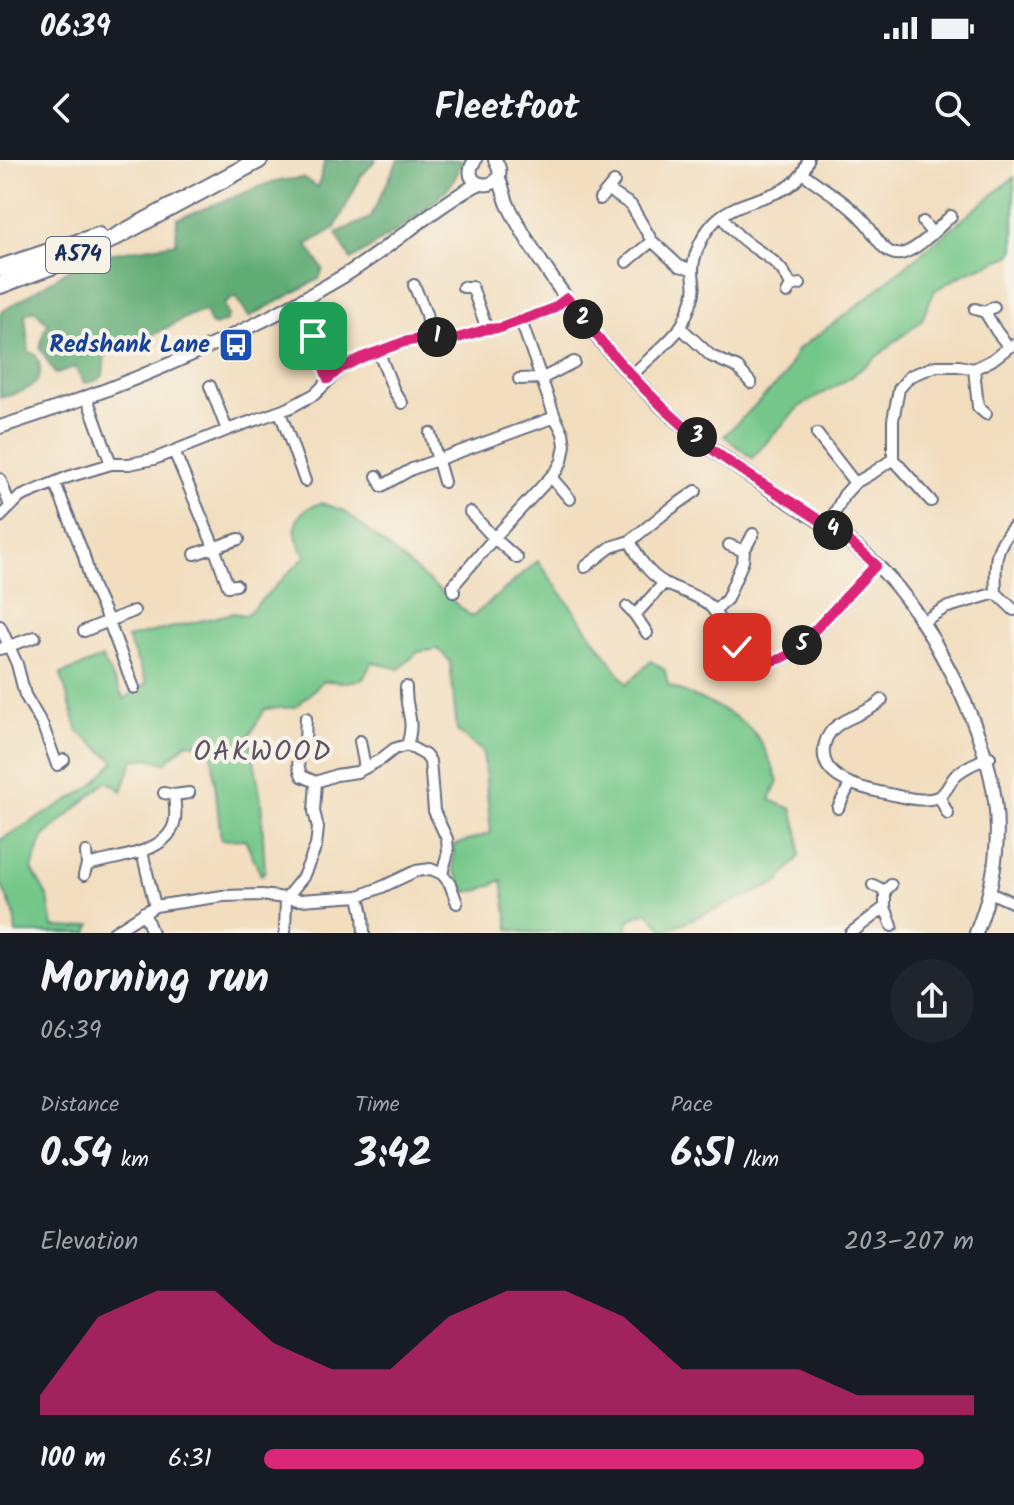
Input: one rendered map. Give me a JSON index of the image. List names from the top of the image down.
{
  "streets": {
    "main road": ["A574"]
  },
  "districts": ["OAKWOOD"],
  "places": {
    "bus stop": ["Redshank Lane"]
  },
  "page": {
    "status": "06:39",
    "header": "Fleetfoot",
    "pins": [
      "2",
      "1",
      "3",
      "4",
      "5"
    ],
    "heading": ["Morning run", "06:39"],
    "stats": [
      ["Distance", "0.54 km"],
      ["Time", "3:42"],
      ["Pace", "6:51 /km"]
    ],
    "chart": ["Elevation", "203–207 m"],
    "list": [
      {
        "name": "100 m",
        "note": "6:31"
      }
    ]
  }
}
